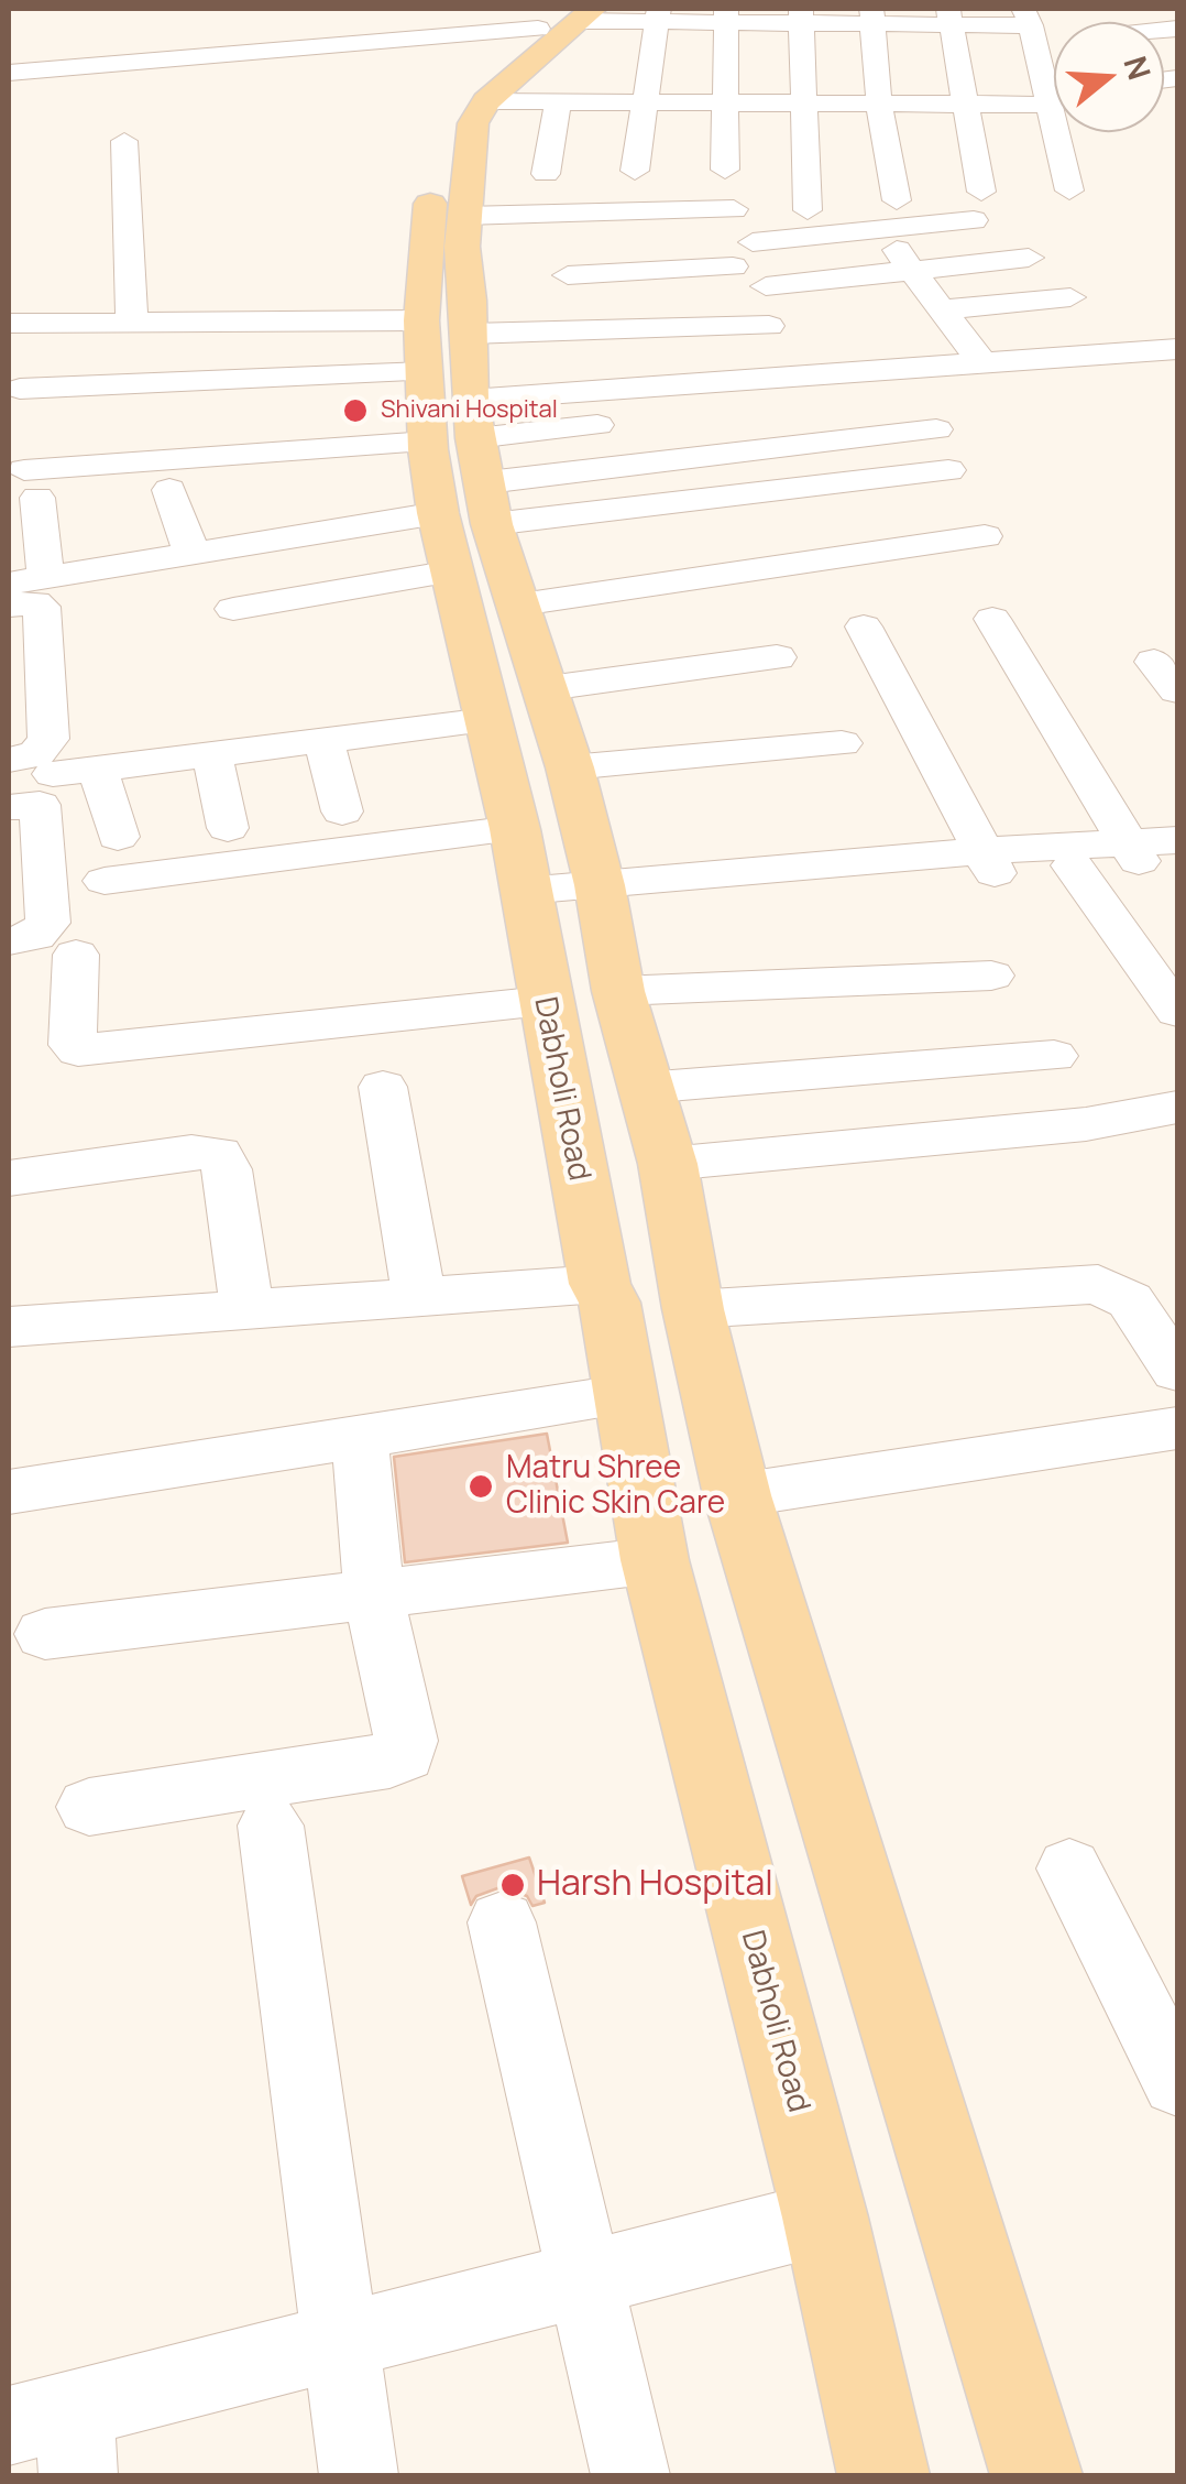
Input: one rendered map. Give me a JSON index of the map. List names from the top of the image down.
{
  "streets": {
    "main road": ["Dabholi Road"]
  },
  "places": ["Shivani Hospital", "Matru Shree Clinic Skin Care", "Harsh Hospital"],
  "north": "right"
}
